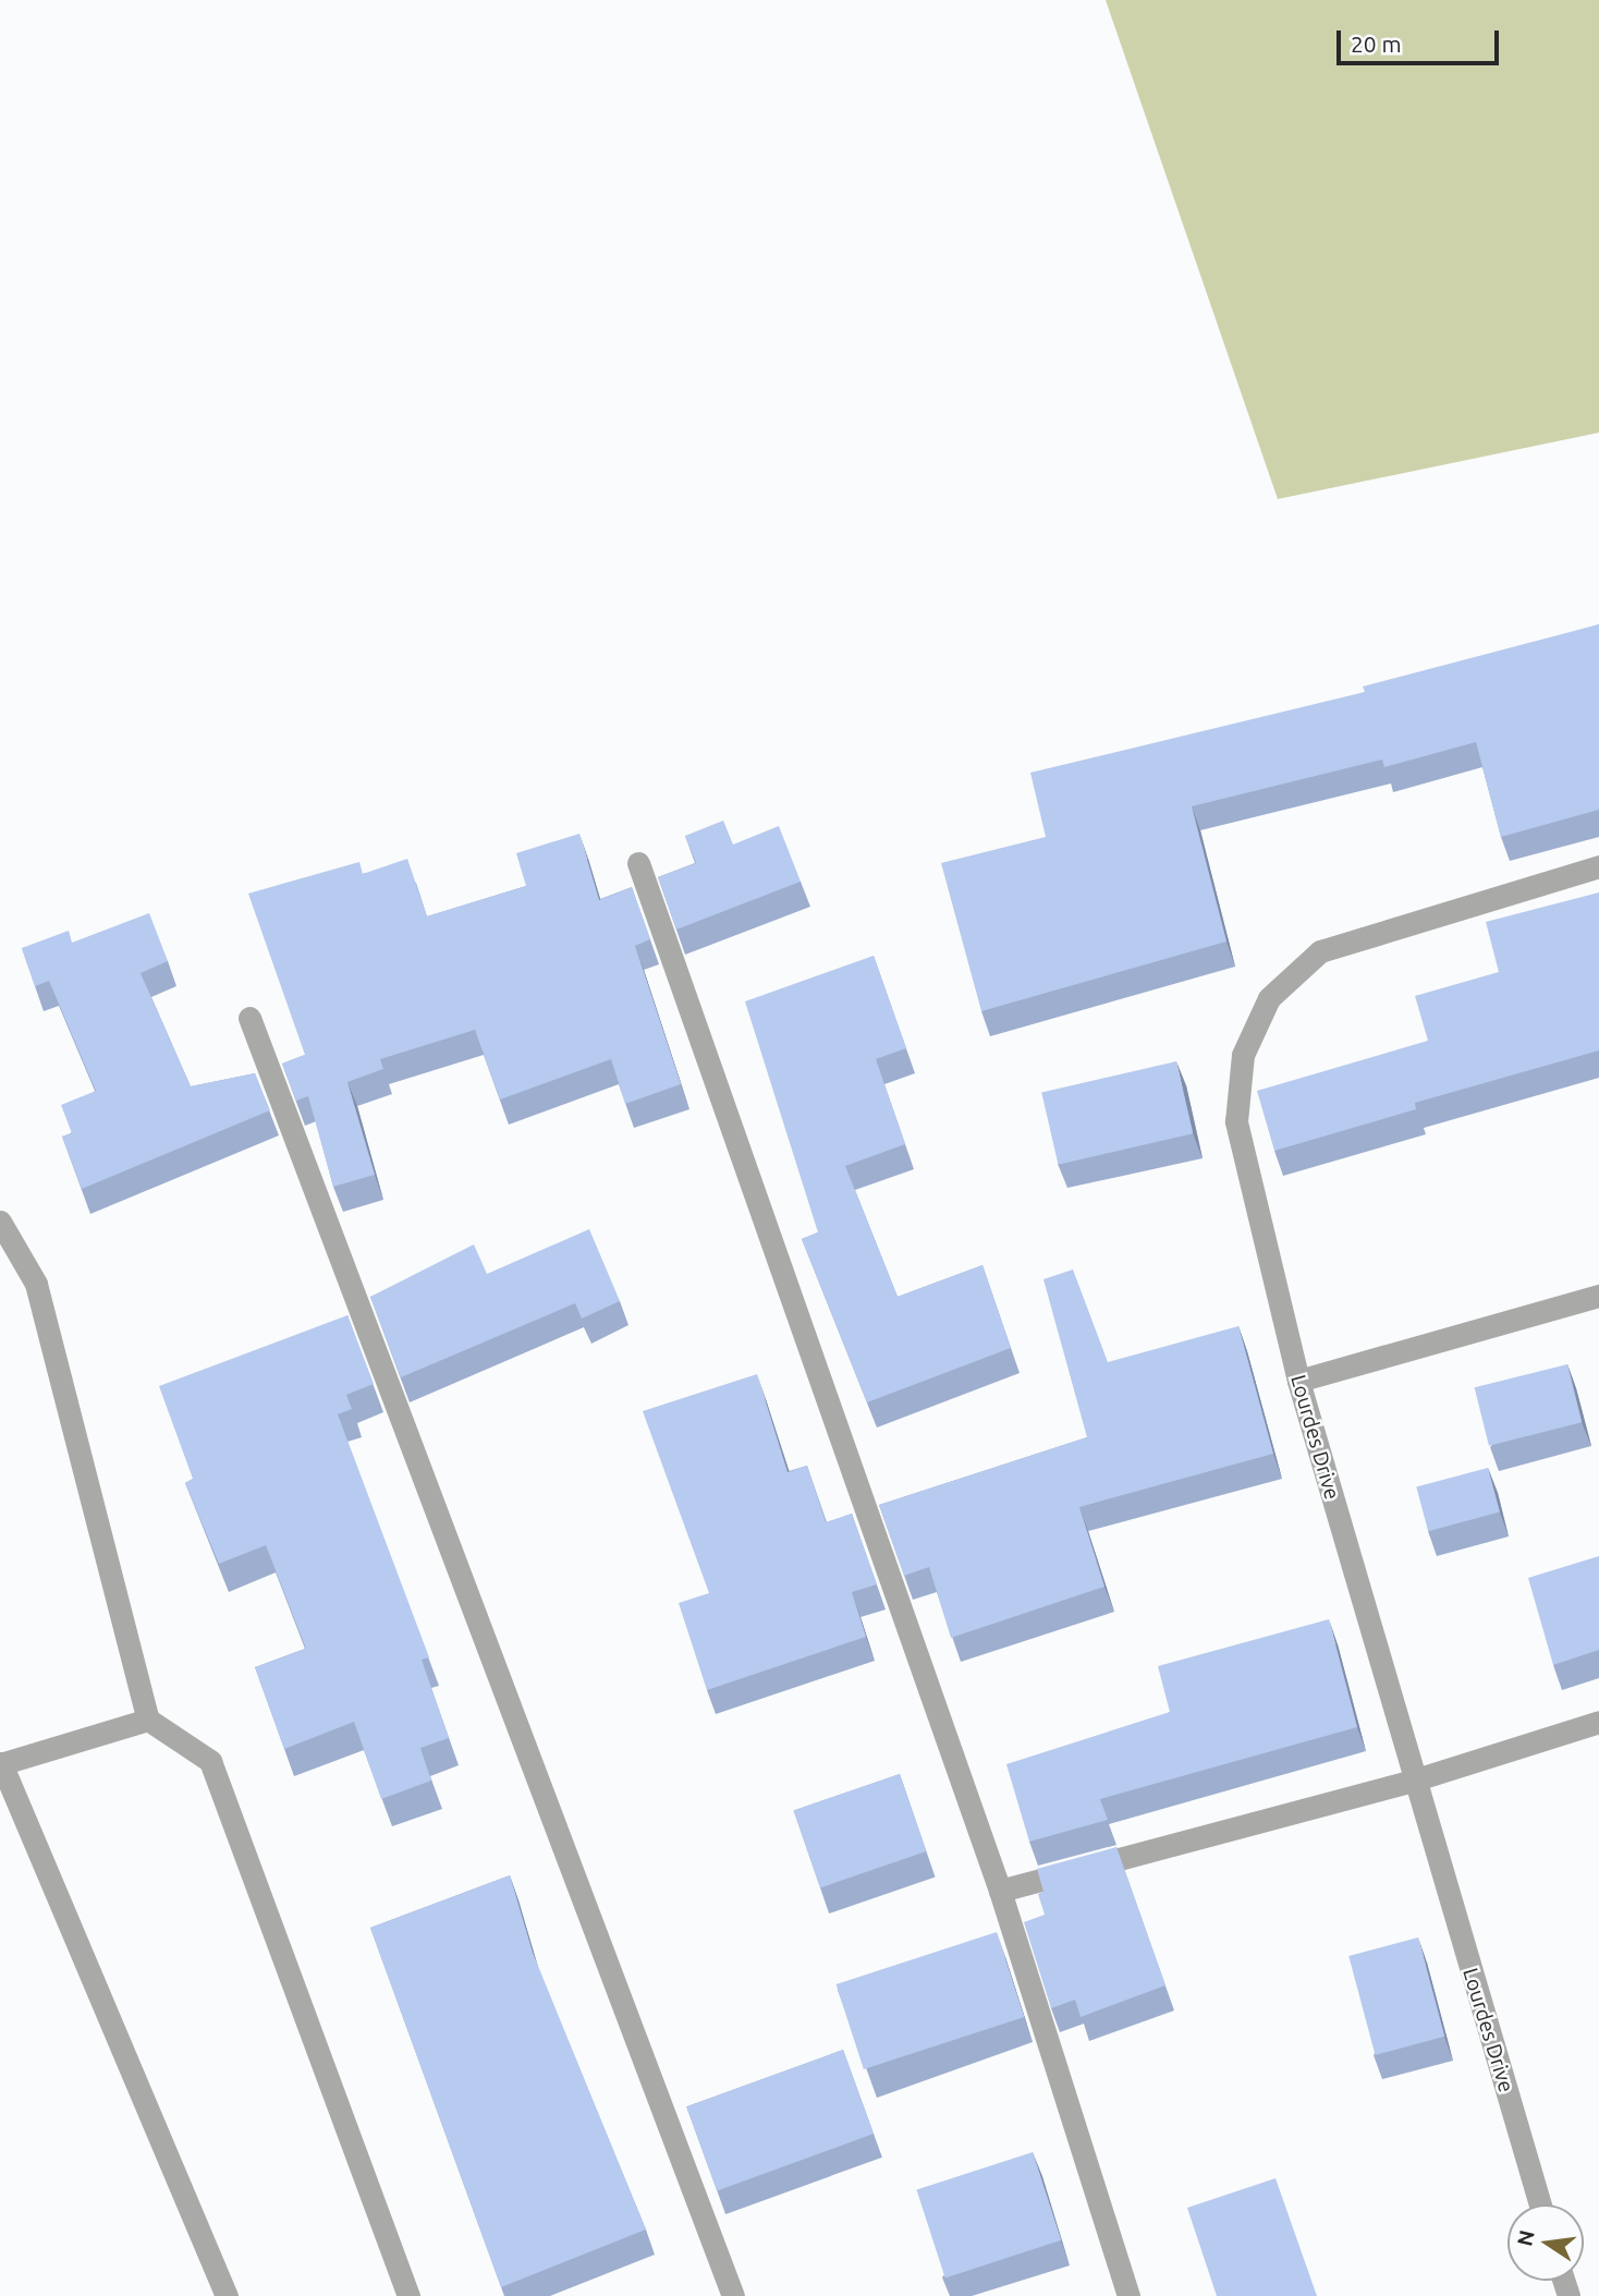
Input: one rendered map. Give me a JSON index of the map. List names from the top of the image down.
{
  "streets": {
    "street": ["Lourdes Drive"]
  },
  "scale_bar": "20 m",
  "north": "left"
}
